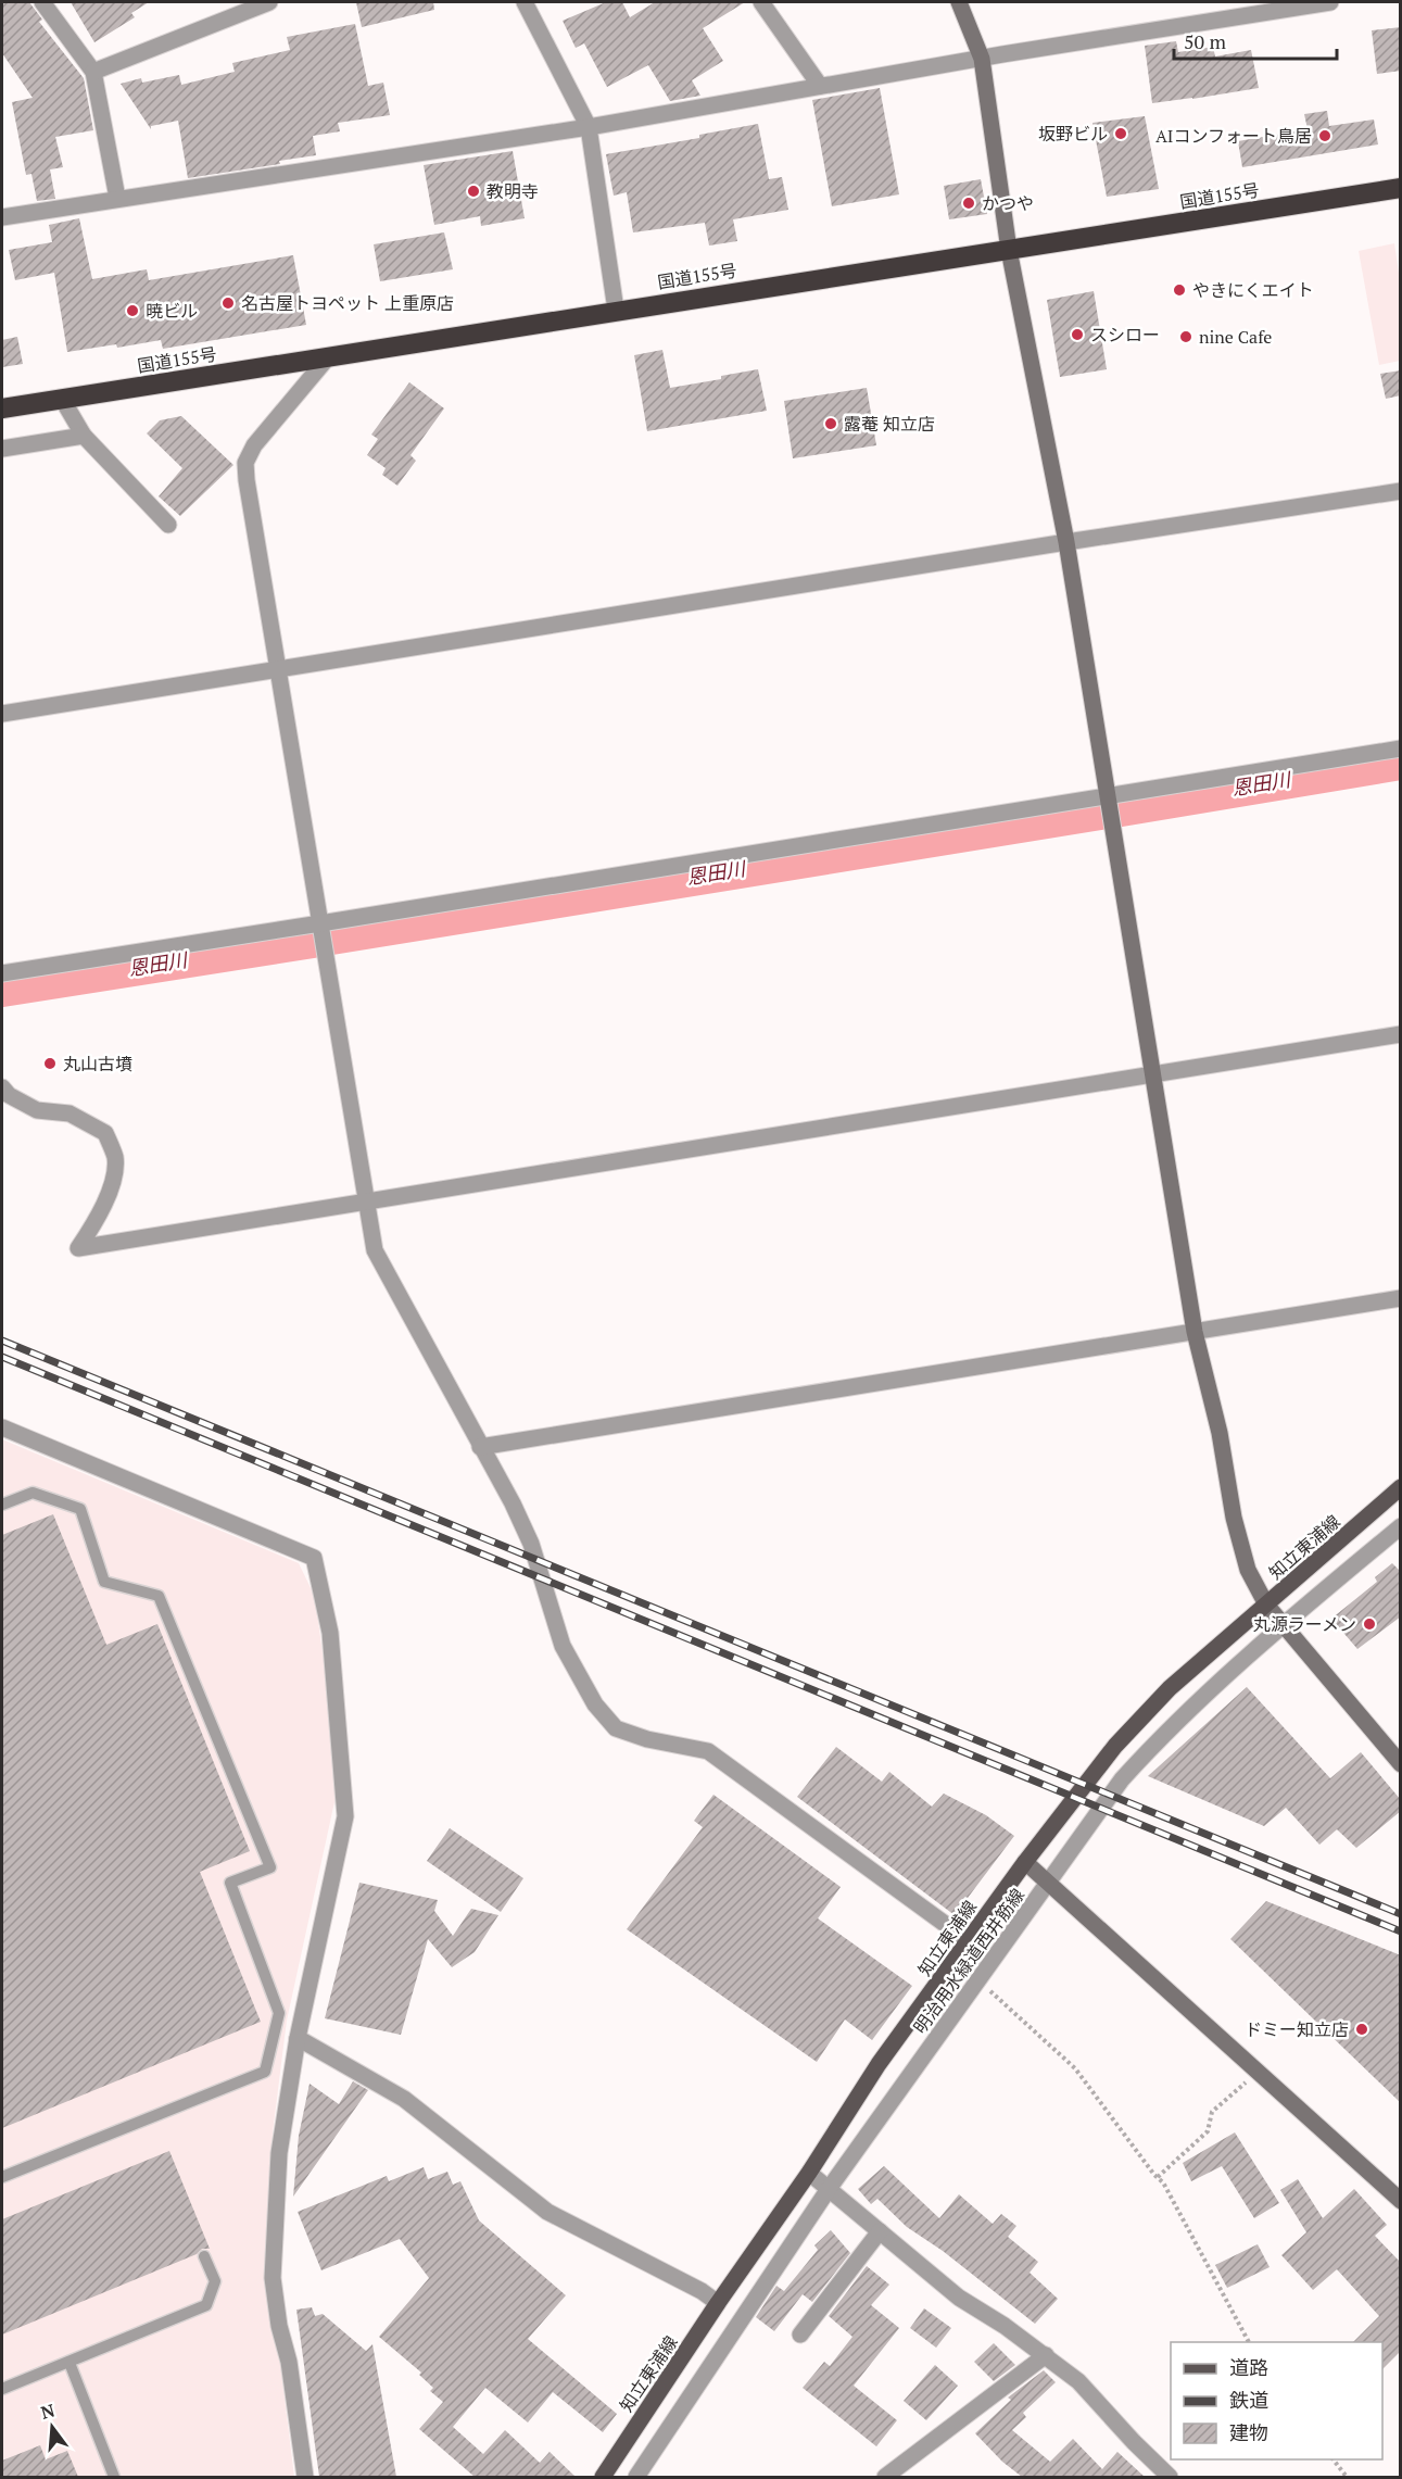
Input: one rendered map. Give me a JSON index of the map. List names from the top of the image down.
{
  "streets": {
    "highway": ["国道155号"],
    "main road": ["知立東浦線"],
    "street": ["明治用水緑道西井筋線"]
  },
  "water": ["恩田川"],
  "places": [
    "坂野ビル",
    "AIコンフォート鳥居",
    "教明寺",
    "かつや",
    "やきにくエイト",
    "名古屋トヨペット 上重原店",
    "暁ビル",
    "スシロー",
    "nine Cafe",
    "露菴 知立店",
    "丸山古墳",
    "丸源ラーメン",
    "ドミー知立店"
  ],
  "legend": ["道路", "鉄道", "建物"],
  "scale_bar": "50 m",
  "north": "top"
}
